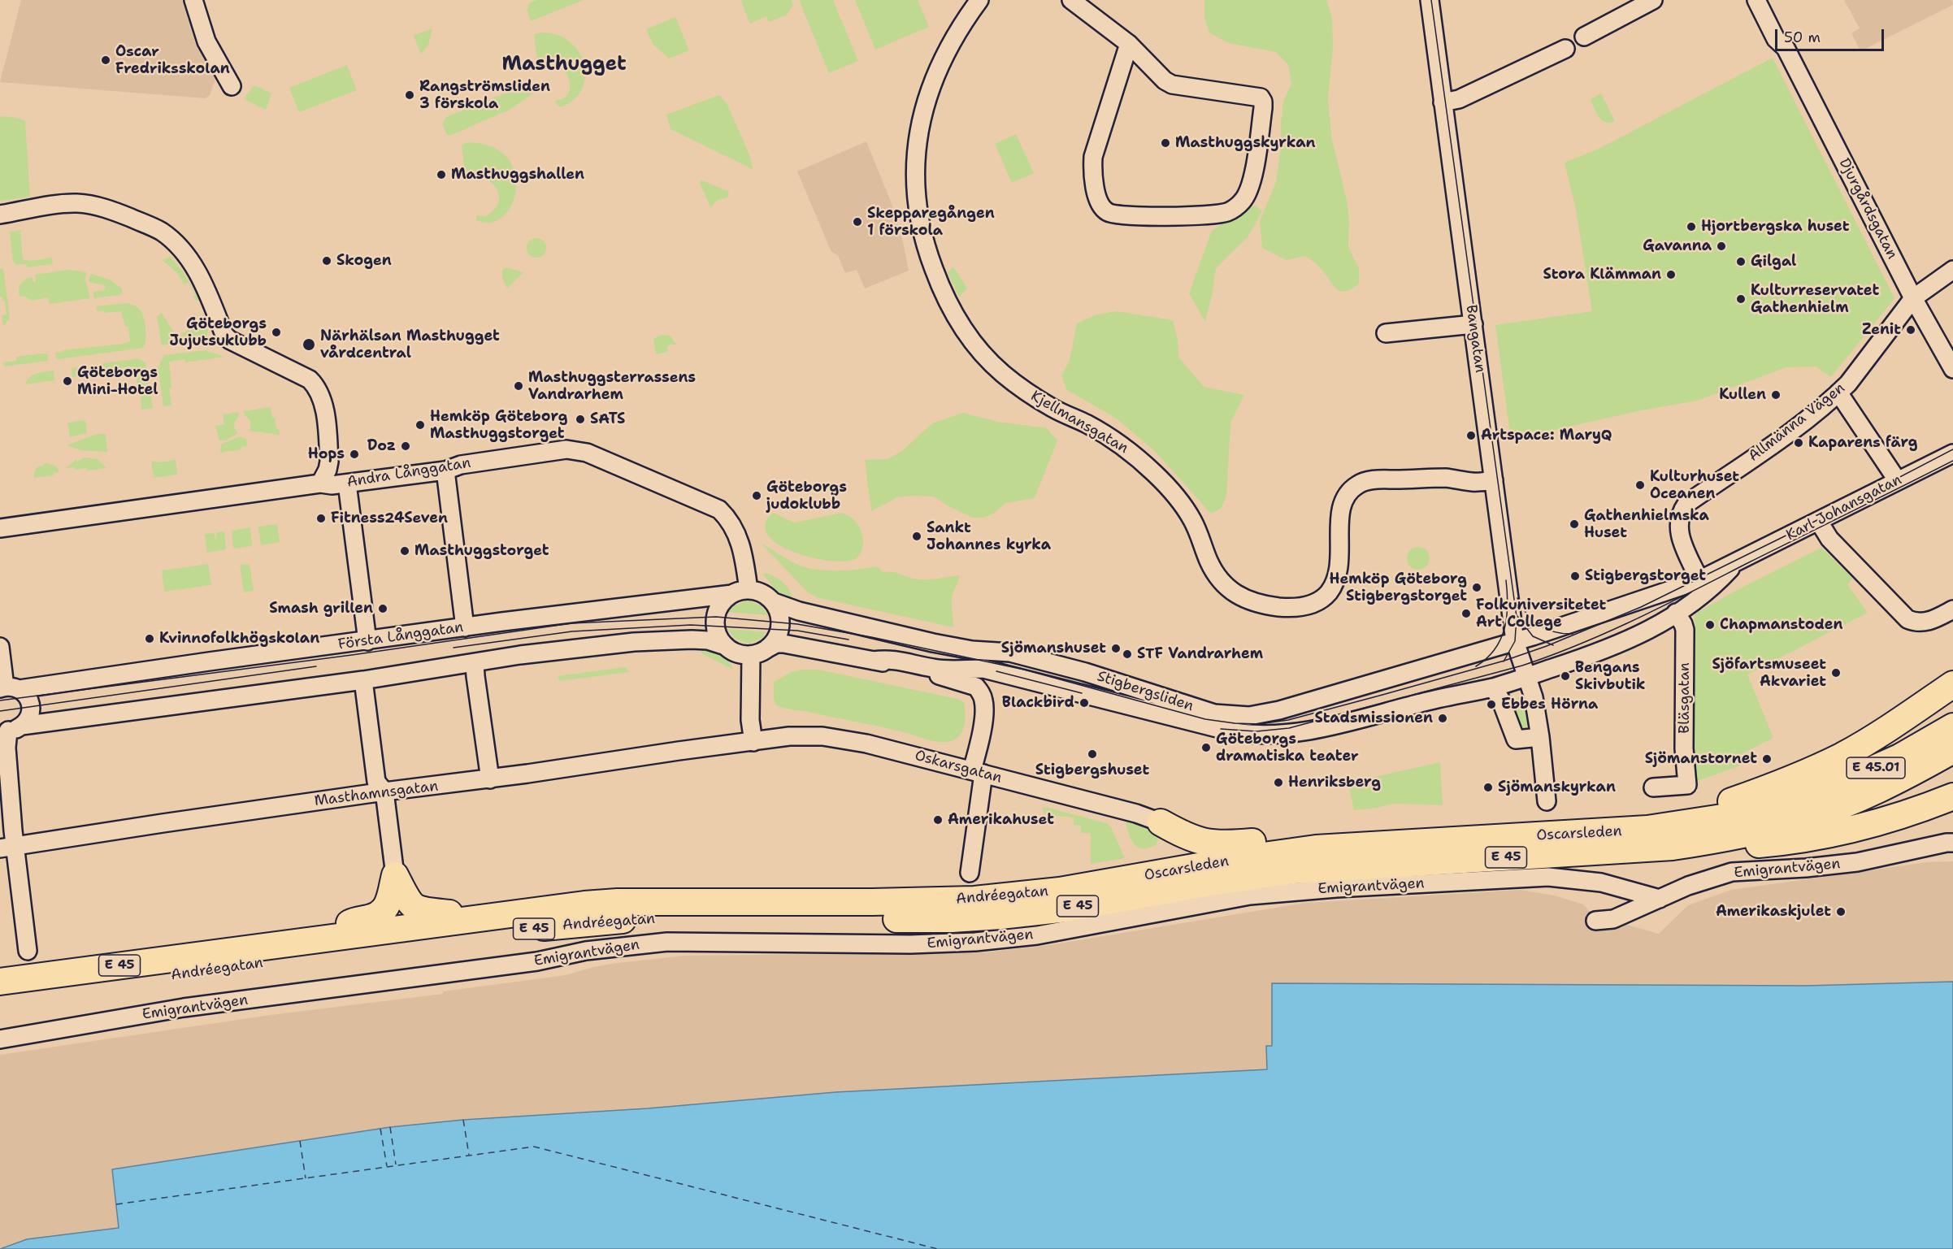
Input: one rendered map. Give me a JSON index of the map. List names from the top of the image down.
{
  "streets": {
    "highway": [
      "E 45.01",
      "Oscarsleden",
      "E 45",
      "Andréegatan"
    ],
    "street": [
      "Djurgårdsgatan",
      "Bangatan",
      "Kjellmansgatan",
      "Allmänna Vägen",
      "Andra Långgatan",
      "Karl Johansgatan",
      "Första Långgatan",
      "Stigbergsliden",
      "Bläsgatan",
      "Oskarsgatan",
      "Masthamnsgatan",
      "Emigrantvägen"
    ]
  },
  "crossings": [
    ["Djurgårdsgatan", "Allmänna Vägen"],
    ["Bangatan", "Kjellmansgatan"],
    ["Bangatan", "Stigbergsliden"],
    ["Andra Långgatan", "Första Långgatan"],
    ["Andra Långgatan", "Stigbergsliden"],
    ["Första Långgatan", "Stigbergsliden"],
    ["Stigbergsliden", "Oskarsgatan"],
    ["Oskarsgatan", "Masthamnsgatan"],
    ["Oscarsleden", "Andréegatan"]
  ],
  "districts": ["Masthugget"],
  "places": [
    "Oscar Fredriksskolan",
    "Rangströmsliden 3 förskola",
    "Masthuggskyrkan",
    "Masthuggshallen",
    "Skepparegången 1 förskola",
    "Hjortbergska huset",
    "Gavanna",
    "Skogen",
    "Gilgal",
    "Stora Klämman",
    "Kulturreservatet Gathenhielm",
    "Zenit",
    "Göteborgs Jujutsuklubb",
    "Närhälsan Masthugget vårdcentral",
    "Göteborgs Mini-Hotel",
    "Masthuggsterrassens Vandrarhem",
    "Kullen",
    "SATS",
    "Hemköp Göteborg Masthuggstorget",
    "Artspace: MaryQ",
    "Kaparens färg",
    "Doz",
    "Hops",
    "Kulturhuset Oceanen",
    "Göteborgs judoklubb",
    "Fitness24Seven",
    "Gathenhielmska Huset",
    "Sankt Johannes kyrka",
    "Masthuggstorget",
    "Stigbergstorget",
    "Hemköp Göteborg Stigbergstorget",
    "Smash grillen",
    "Folkuniversitetet Art College",
    "Chapmanstoden",
    "Kvinnofolkhögskolan",
    "Sjömanshuset",
    "STF Vandrarhem",
    "Sjöfartsmuseet Akvariet",
    "Bengans Skivbutik",
    "Blackbird",
    "Ebbes Hörna",
    "Stadsmissionen",
    "Göteborgs dramatiska teater",
    "Stigbergshuset",
    "Sjömanstornet",
    "Henriksberg",
    "Sjömanskyrkan",
    "Amerikahuset",
    "Amerikaskjulet"
  ],
  "scale_bar": "50 m"
}
